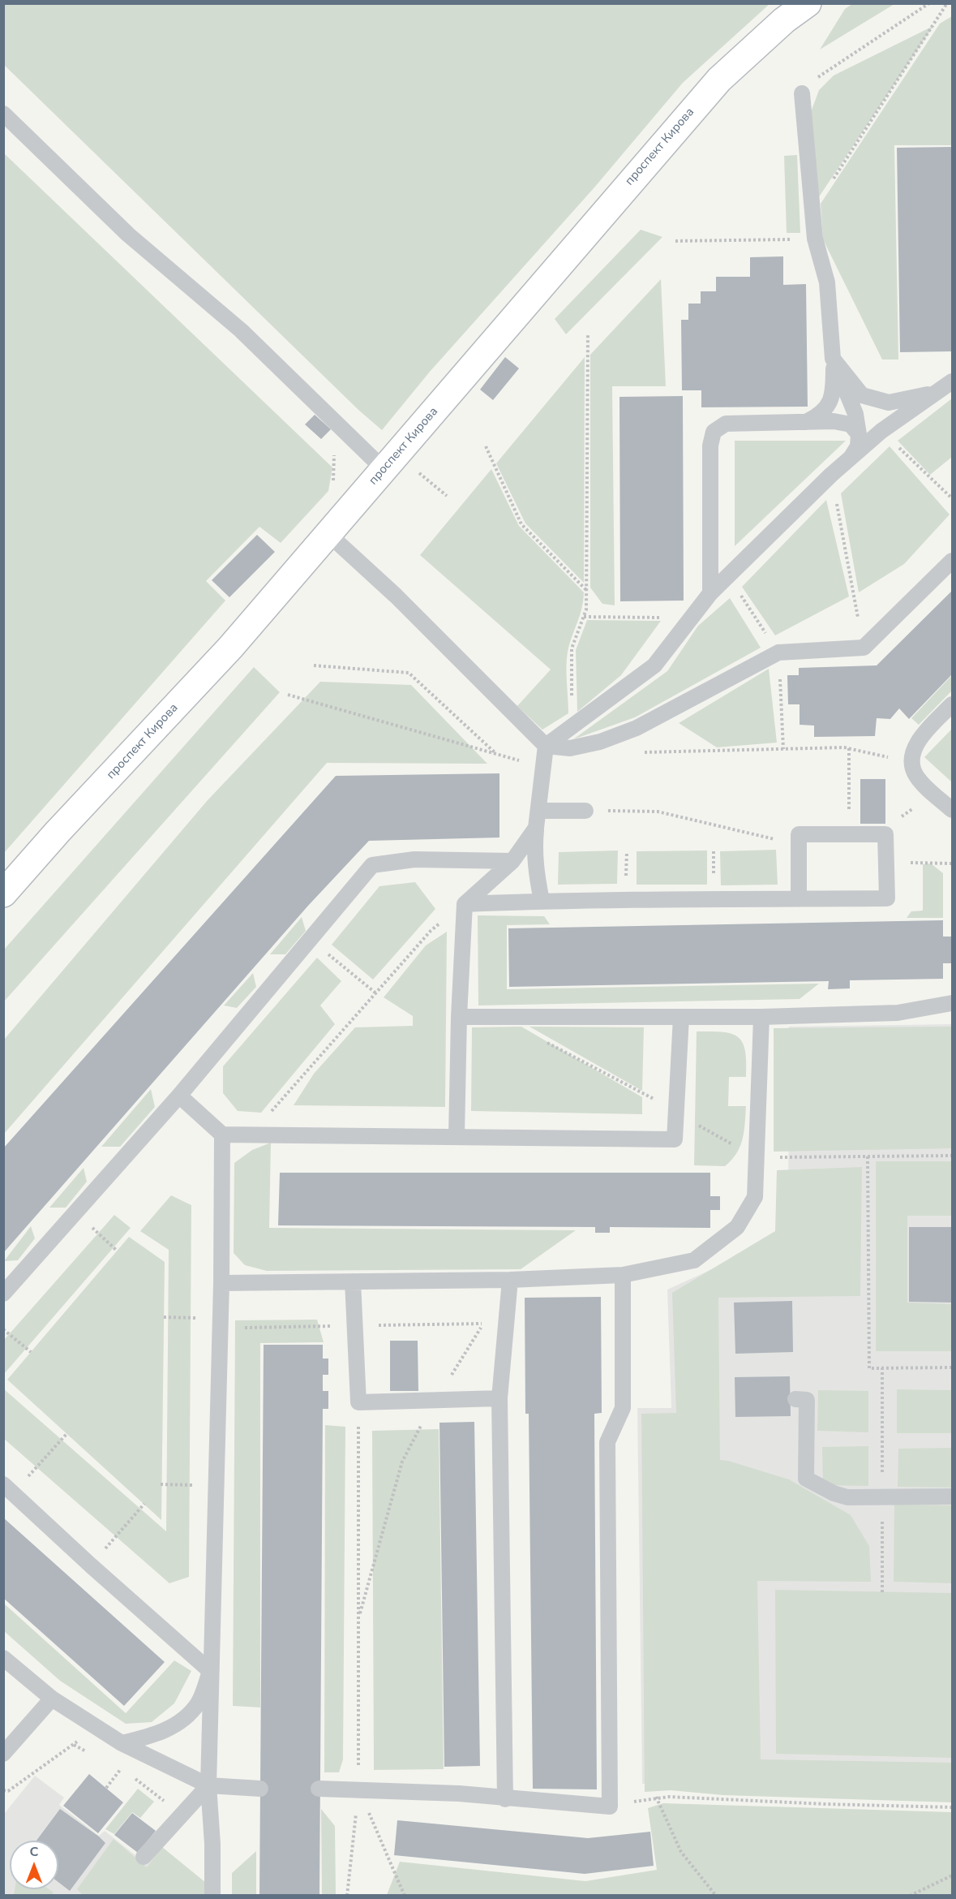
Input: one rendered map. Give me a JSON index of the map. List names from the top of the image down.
{
  "streets": {
    "main road": ["проспект Кирова"]
  },
  "north": "top"
}
